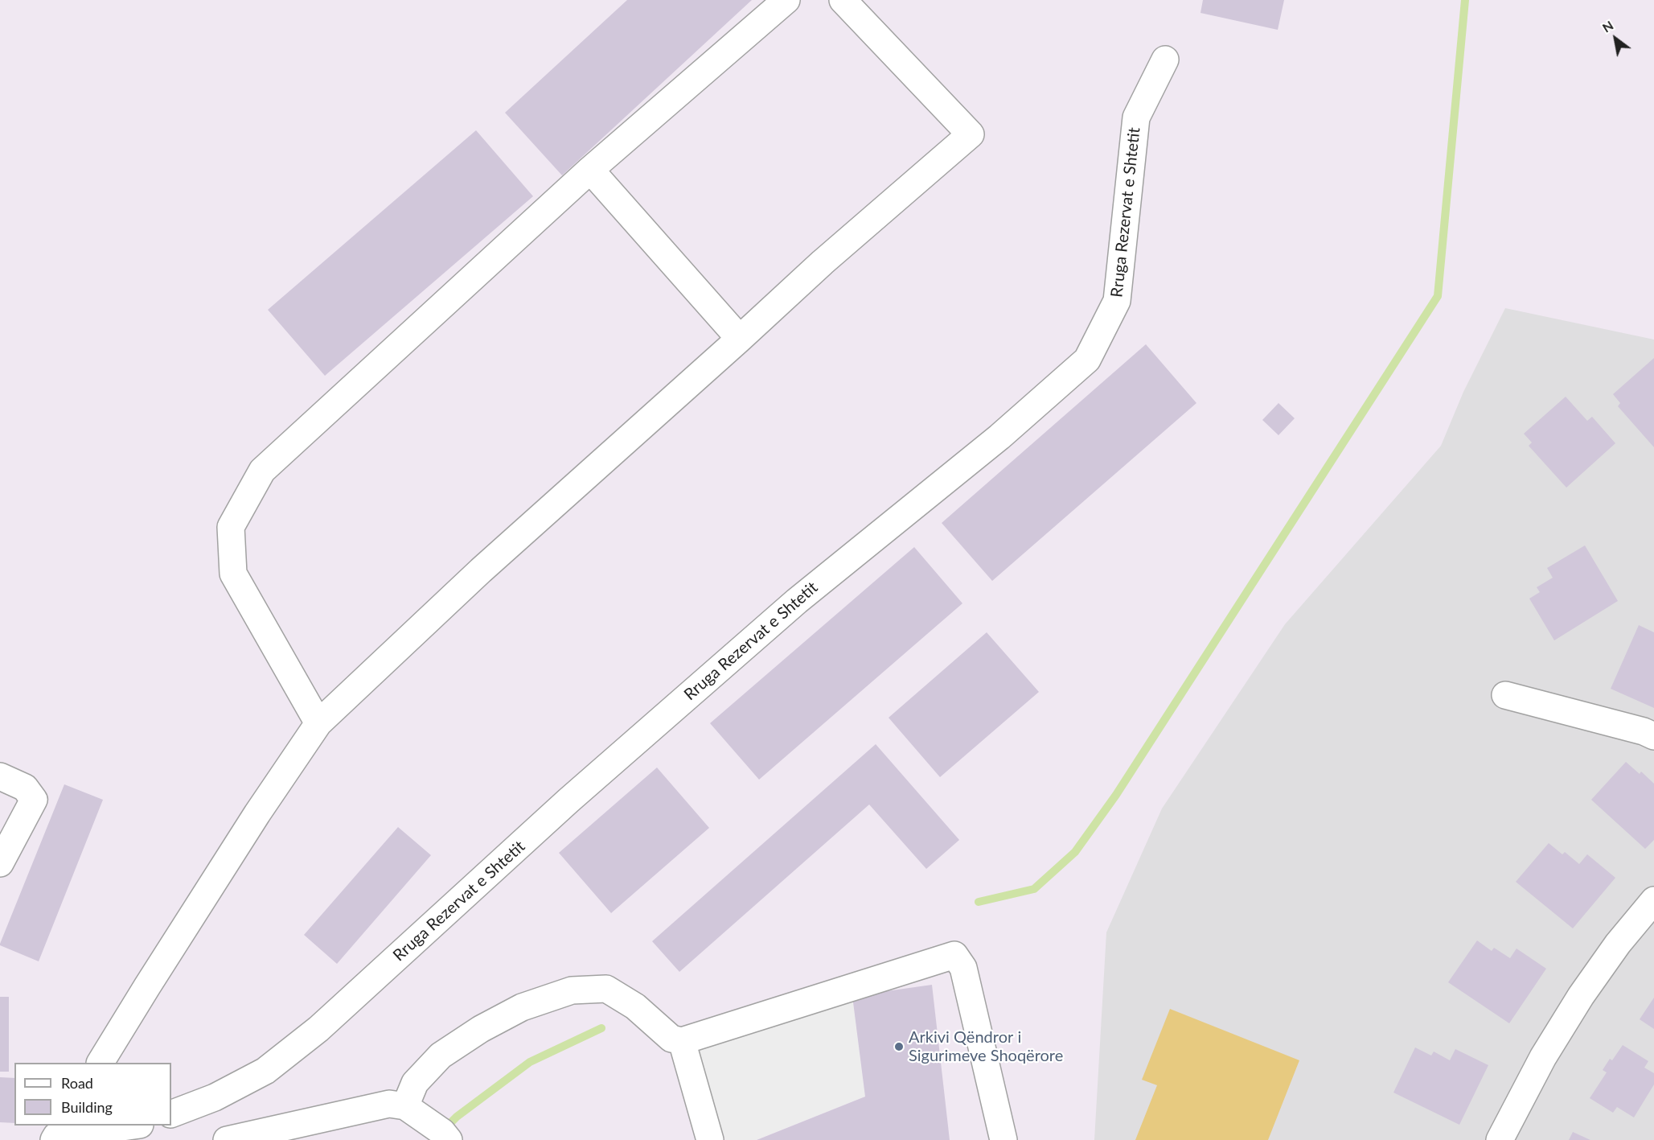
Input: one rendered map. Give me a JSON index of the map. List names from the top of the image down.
{
  "streets": {
    "street": ["Rruga Rezervat e Shtetit"]
  },
  "places": ["Arkivi Qëndror i Sigurimeve Shoqërore"],
  "legend": ["Road", "Building"],
  "north": "top left"
}
